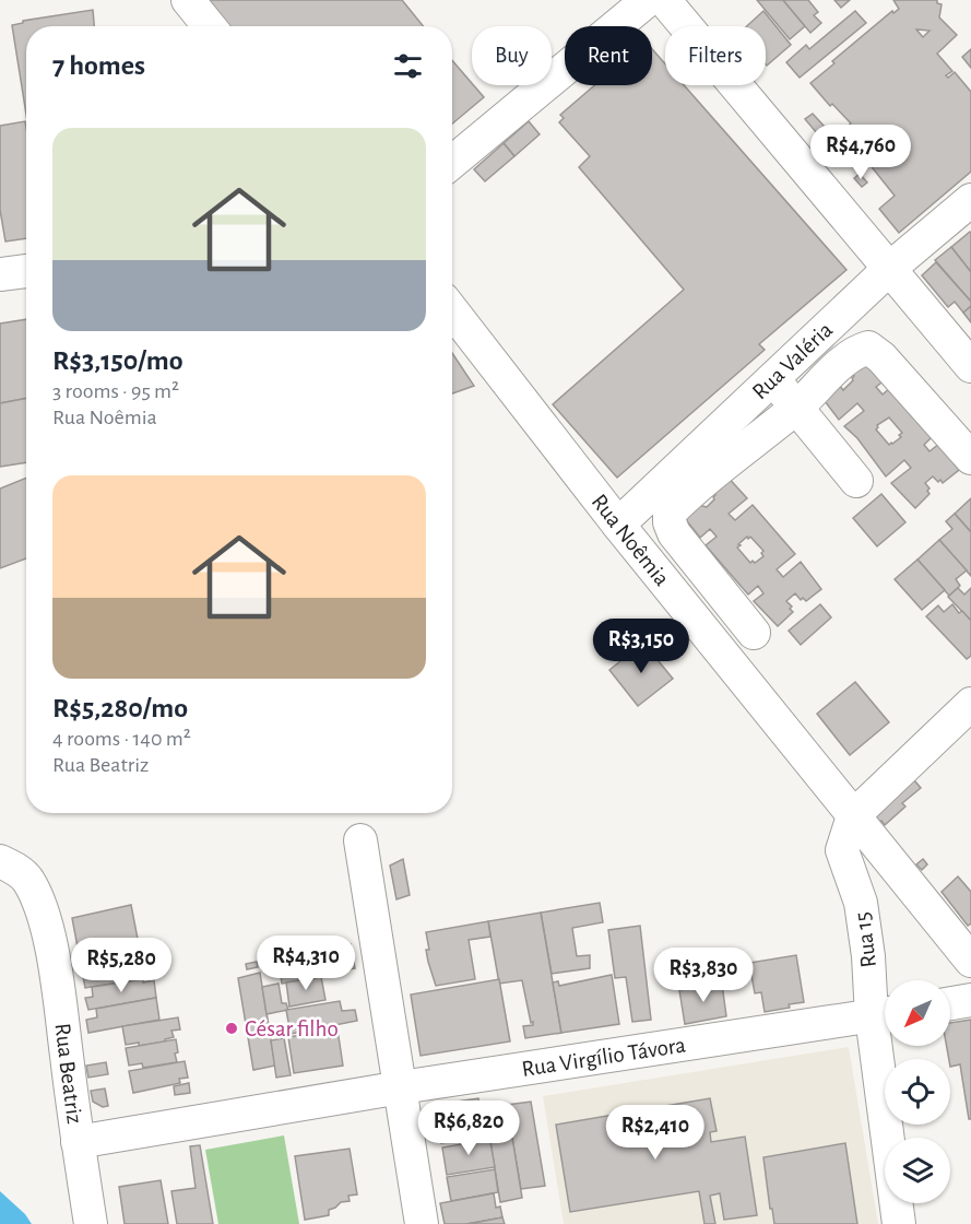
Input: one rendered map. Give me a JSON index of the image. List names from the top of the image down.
{
  "streets": {
    "street": [
      "Rua Valéria",
      "Rua Noêmia",
      "Rua 15",
      "Rua Virgílio Távora",
      "Rua Beatriz"
    ]
  },
  "crossings": [
    ["Rua Valéria", "Rua Noêmia"],
    ["Rua Noêmia", "Rua 15"],
    ["Rua 15", "Rua Virgílio Távora"],
    ["Rua Virgílio Távora", "Rua Beatriz"]
  ],
  "places": ["César filho"],
  "north": "bottom left",
  "page": {
    "chip": ["Buy", "Rent", "Filters"],
    "heading": "7 homes",
    "list": [
      {
        "name": "R$3,150/mo",
        "note": "3 rooms · 95 m² · Rua Noêmia"
      },
      {
        "name": "R$5,280/mo",
        "note": "4 rooms · 140 m² · Rua Beatriz"
      }
    ],
    "price": [
      "R$4,760",
      "R$3,150",
      "R$4,310",
      "R$5,280",
      "R$3,830",
      "R$6,820",
      "R$2,410"
    ]
  }
}
